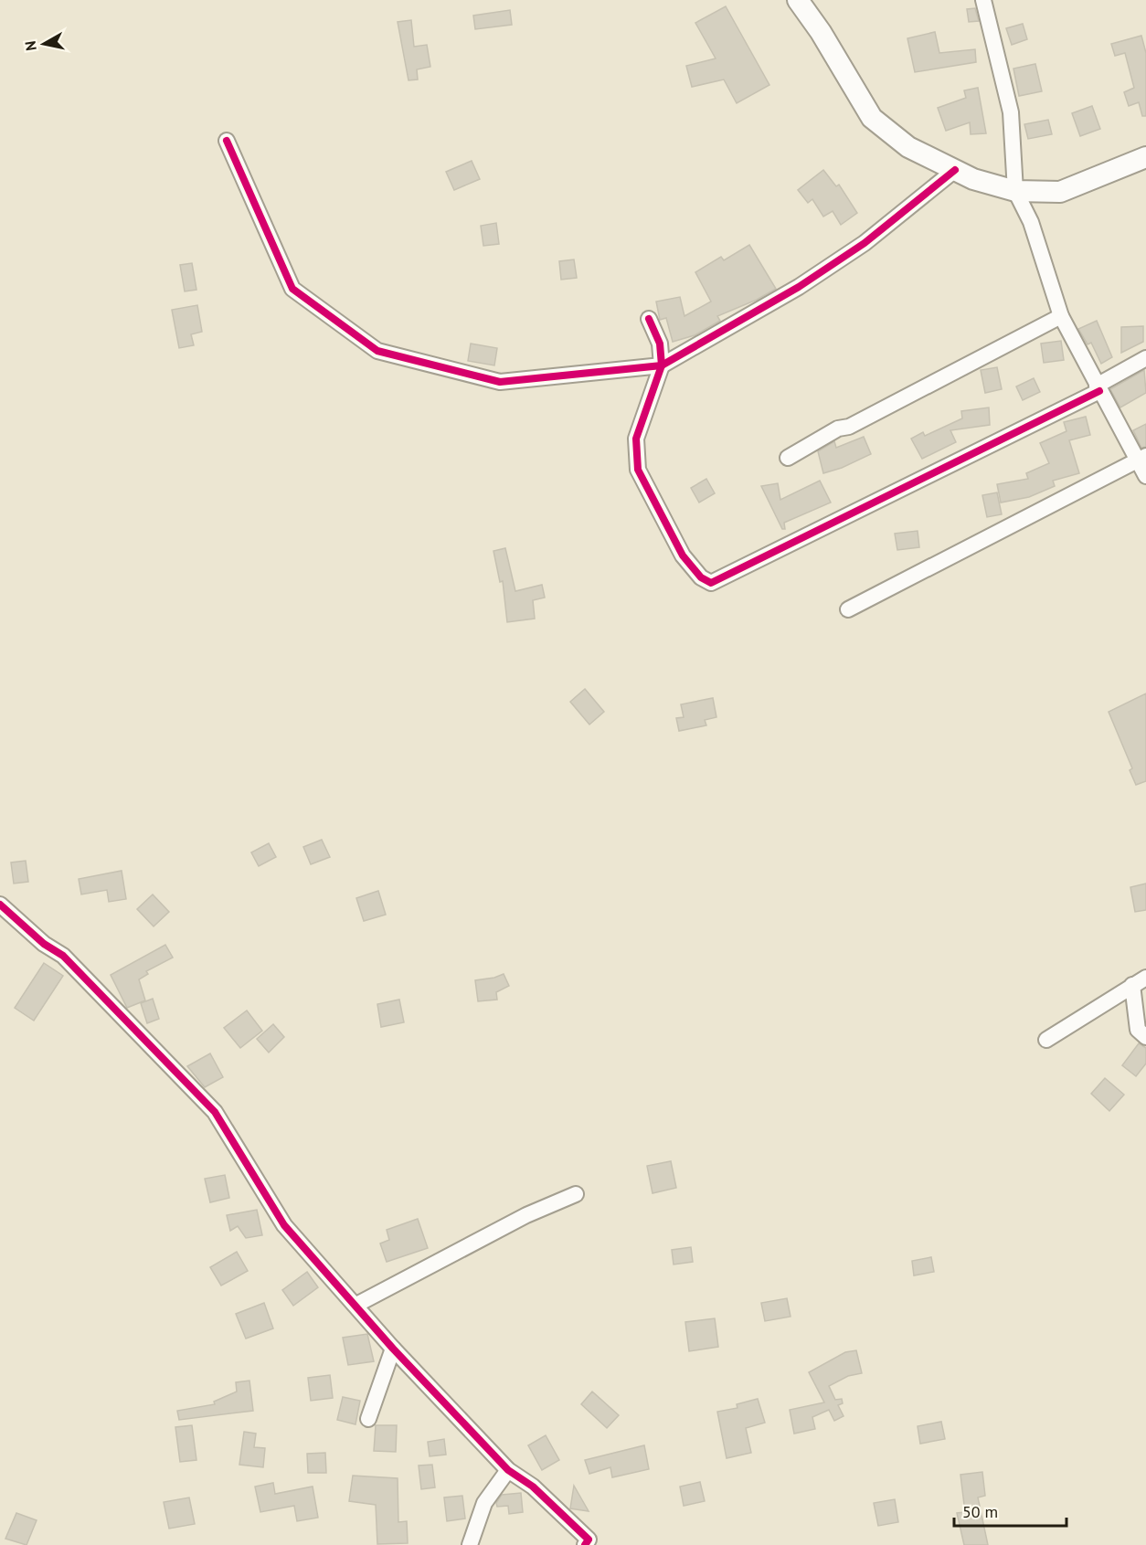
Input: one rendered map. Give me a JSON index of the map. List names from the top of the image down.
{
  "scale_bar": "50 m",
  "north": "left"
}
